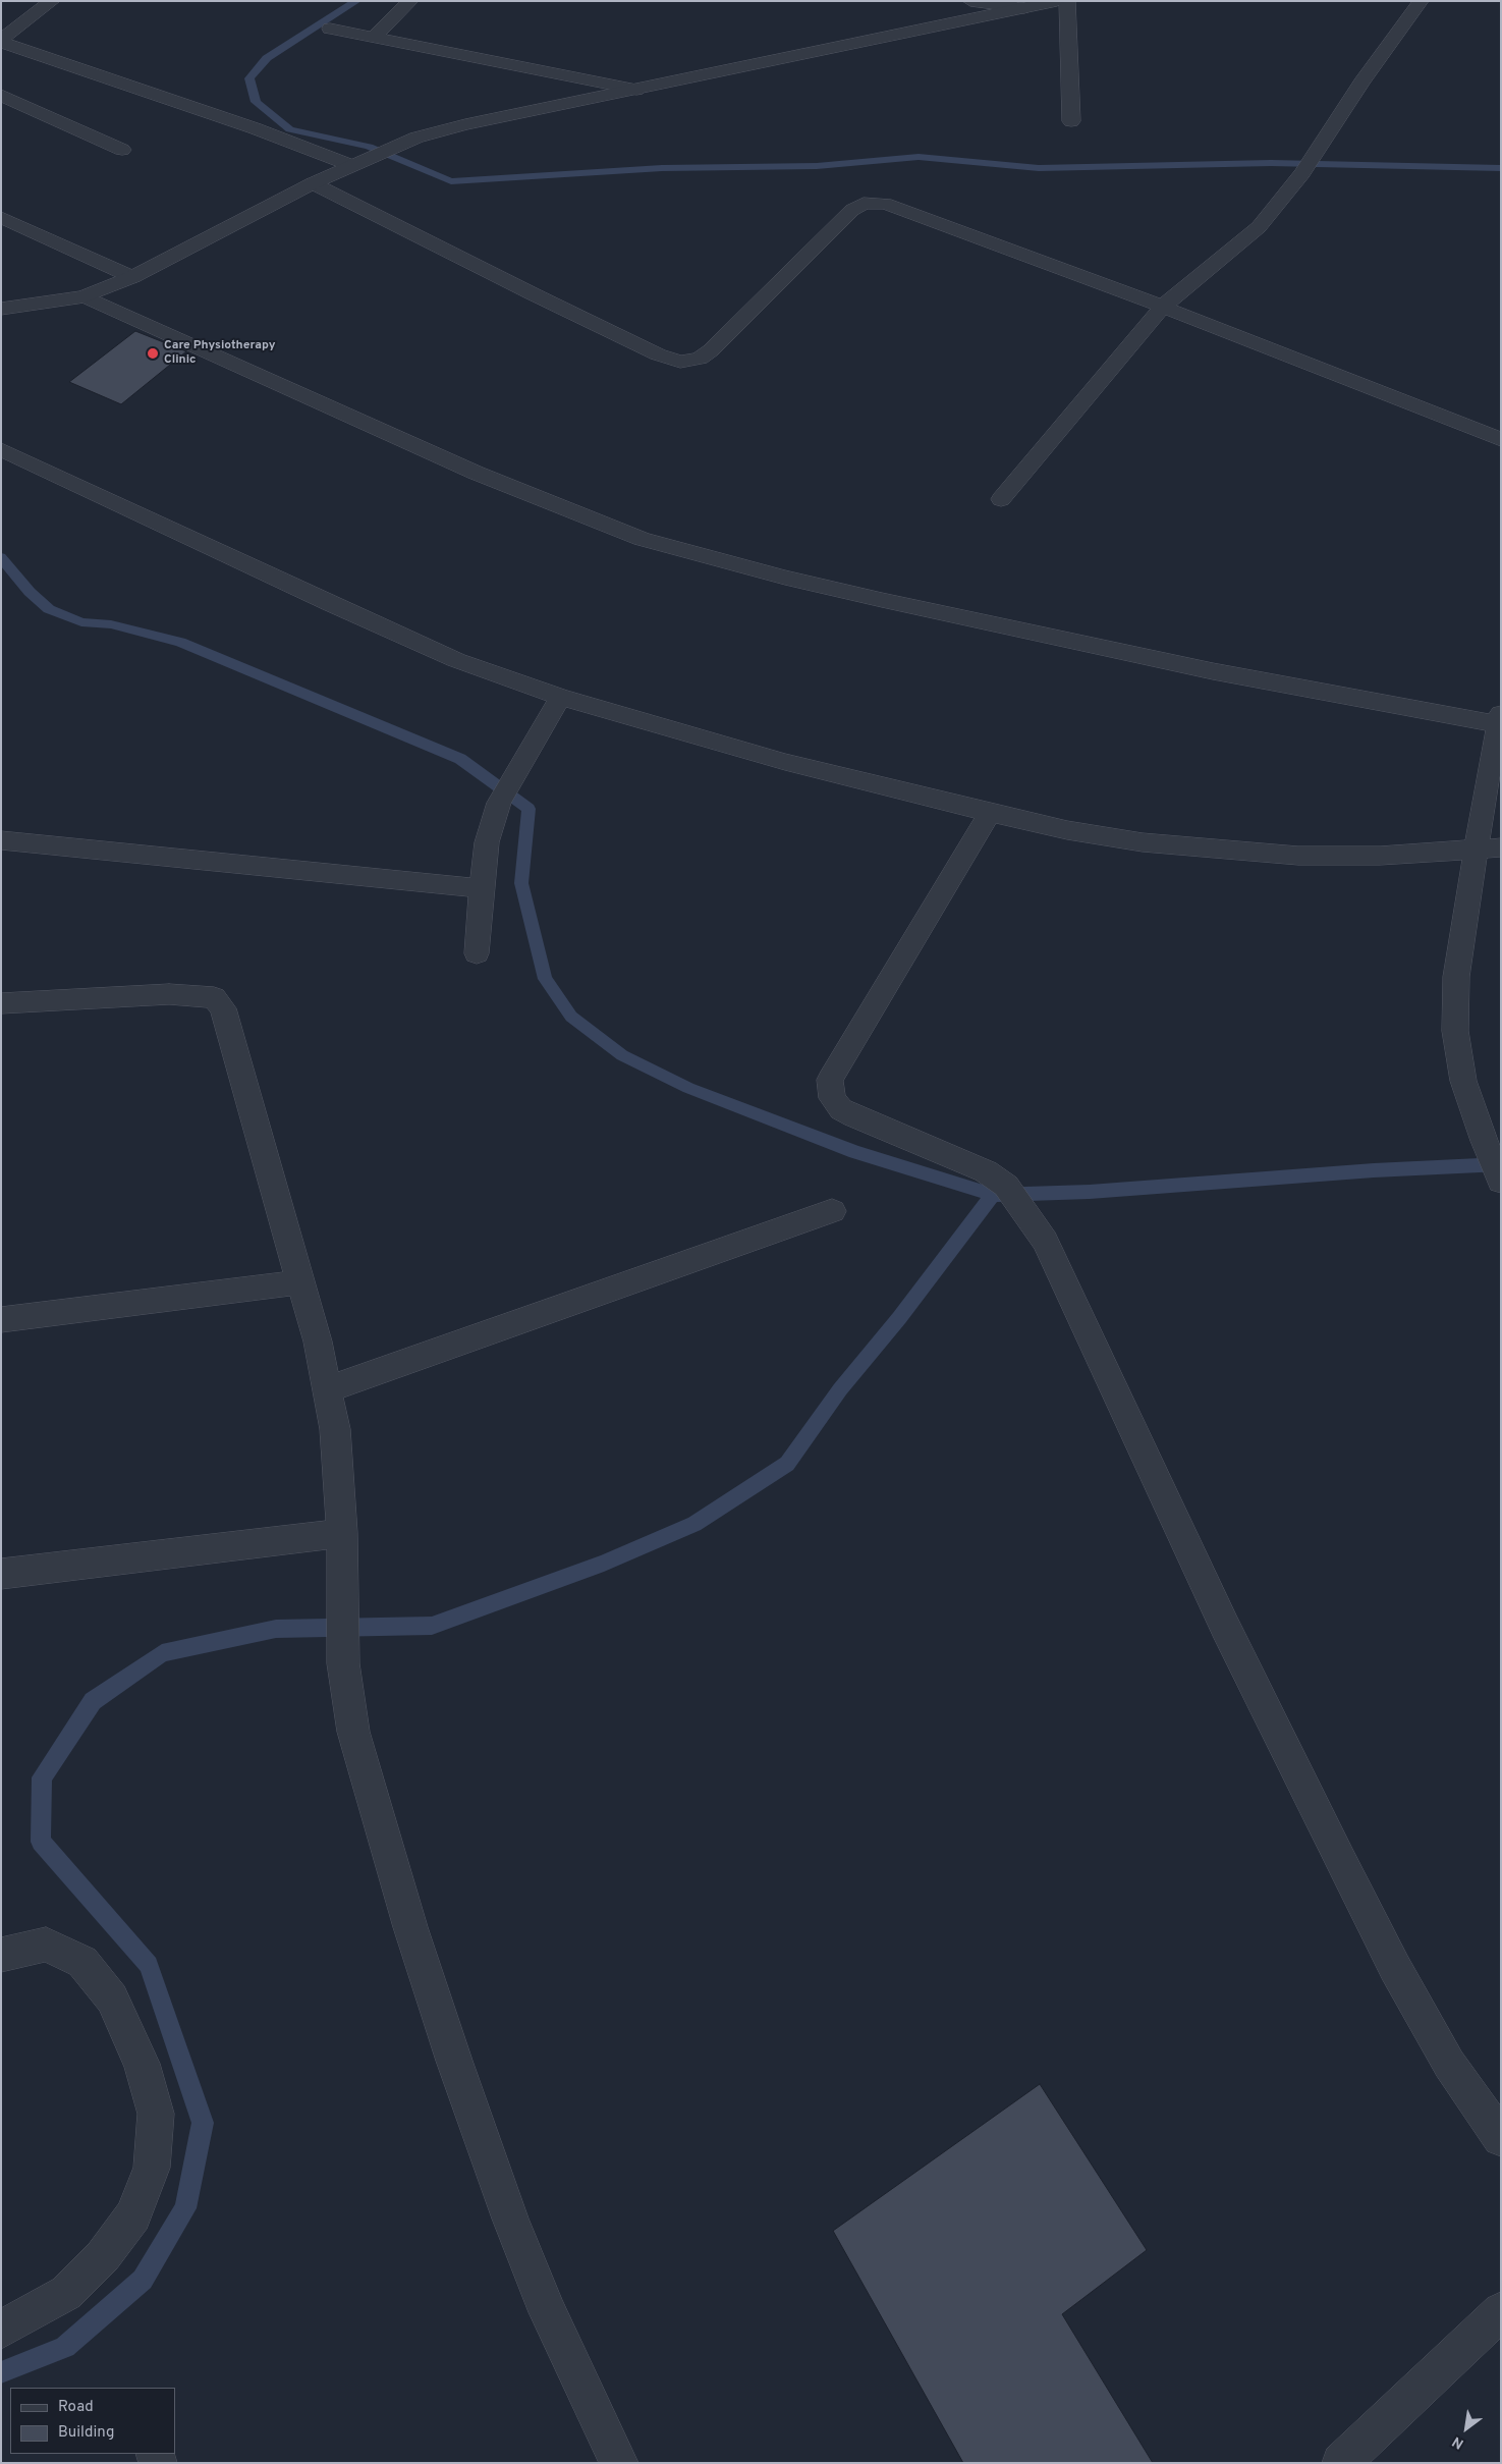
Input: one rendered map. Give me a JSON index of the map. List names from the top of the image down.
{
  "places": ["Care Physiotherapy Clinic"],
  "legend": ["Road", "Building"],
  "north": "bottom left"
}
